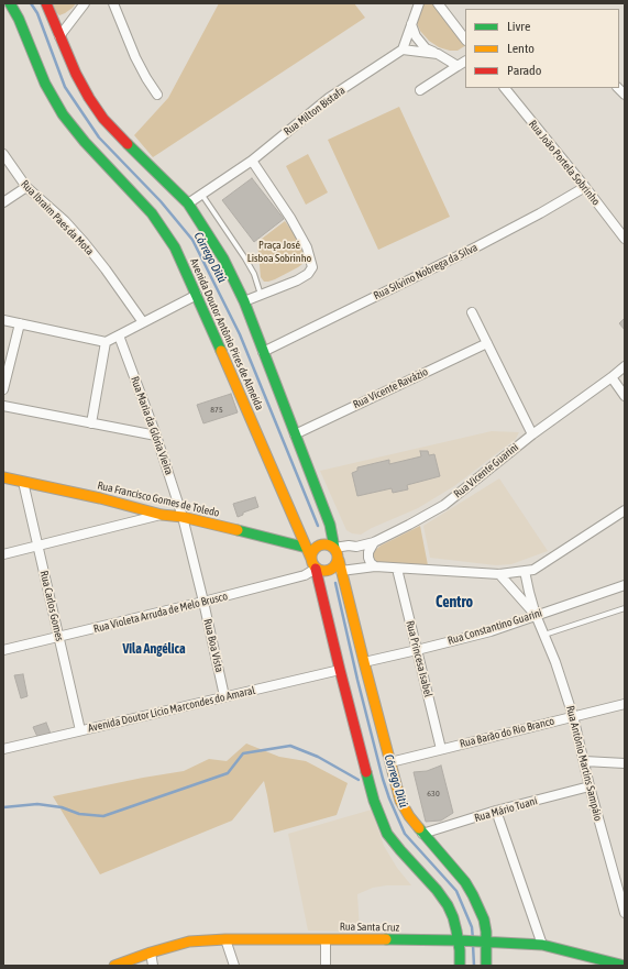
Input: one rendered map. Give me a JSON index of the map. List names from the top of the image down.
{
  "streets": {
    "main road": ["Avenida Doutor Antônio Pires de Almeida", "Rua Francisco Gomes de Toledo", "Rua Santa Cruz"],
    "street": [
      "Rua Milton Bistafa",
      "Rua João Portela Sobrinho",
      "Rua Ibraim Paes da Mota",
      "Rua Silvino Nobrega da Silva",
      "Rua Vicente Ravázio",
      "Rua Maria da Glória Vieira",
      "Rua Vicente Guarini",
      "Rua Carlos Gomes",
      "Rua Violeta Arruda de Melo Brusco",
      "Rua Constantino Guarini",
      "Rua Boa Vista",
      "Rua Princesa Isabel",
      "Avenida Doutor Lício Marcondes do Amaral",
      "Rua Barão do Rio Branco",
      "Rua Antônio Martins Sampáio",
      "Rua Mário Tuani"
    ]
  },
  "crossings": [
    ["Rua João Portela Sobrinho", "Rua Silvino Nobrega da Silva"],
    ["Avenida Doutor Antônio Pires de Almeida", "Rua Vicente Guarini"],
    ["Avenida Doutor Antônio Pires de Almeida", "Rua Francisco Gomes de Toledo"],
    ["Avenida Doutor Antônio Pires de Almeida", "Rua Violeta Arruda de Melo Brusco"],
    ["Rua Maria da Glória Vieira", "Rua Francisco Gomes de Toledo"],
    ["Rua Maria da Glória Vieira", "Rua Boa Vista"],
    ["Rua Vicente Guarini", "Rua Violeta Arruda de Melo Brusco"],
    ["Rua Francisco Gomes de Toledo", "Rua Carlos Gomes"],
    ["Rua Francisco Gomes de Toledo", "Rua Boa Vista"],
    ["Rua Carlos Gomes", "Rua Violeta Arruda de Melo Brusco"],
    ["Rua Carlos Gomes", "Avenida Doutor Lício Marcondes do Amaral"],
    ["Rua Violeta Arruda de Melo Brusco", "Rua Boa Vista"],
    ["Rua Constantino Guarini", "Rua Princesa Isabel"],
    ["Rua Constantino Guarini", "Rua Antônio Martins Sampáio"],
    ["Rua Boa Vista", "Avenida Doutor Lício Marcondes do Amaral"],
    ["Rua Princesa Isabel", "Rua Barão do Rio Branco"],
    ["Rua Barão do Rio Branco", "Rua Antônio Martins Sampáio"],
    ["Rua Antônio Martins Sampáio", "Rua Mário Tuani"]
  ],
  "districts": ["Centro", "Vila Angélica"],
  "water": ["Córrego Ditú"],
  "parks": ["Praça José Lisboa Sobrinho"],
  "house_numbers": ["875", "630"],
  "legend": ["Livre", "Lento", "Parado"]
}
